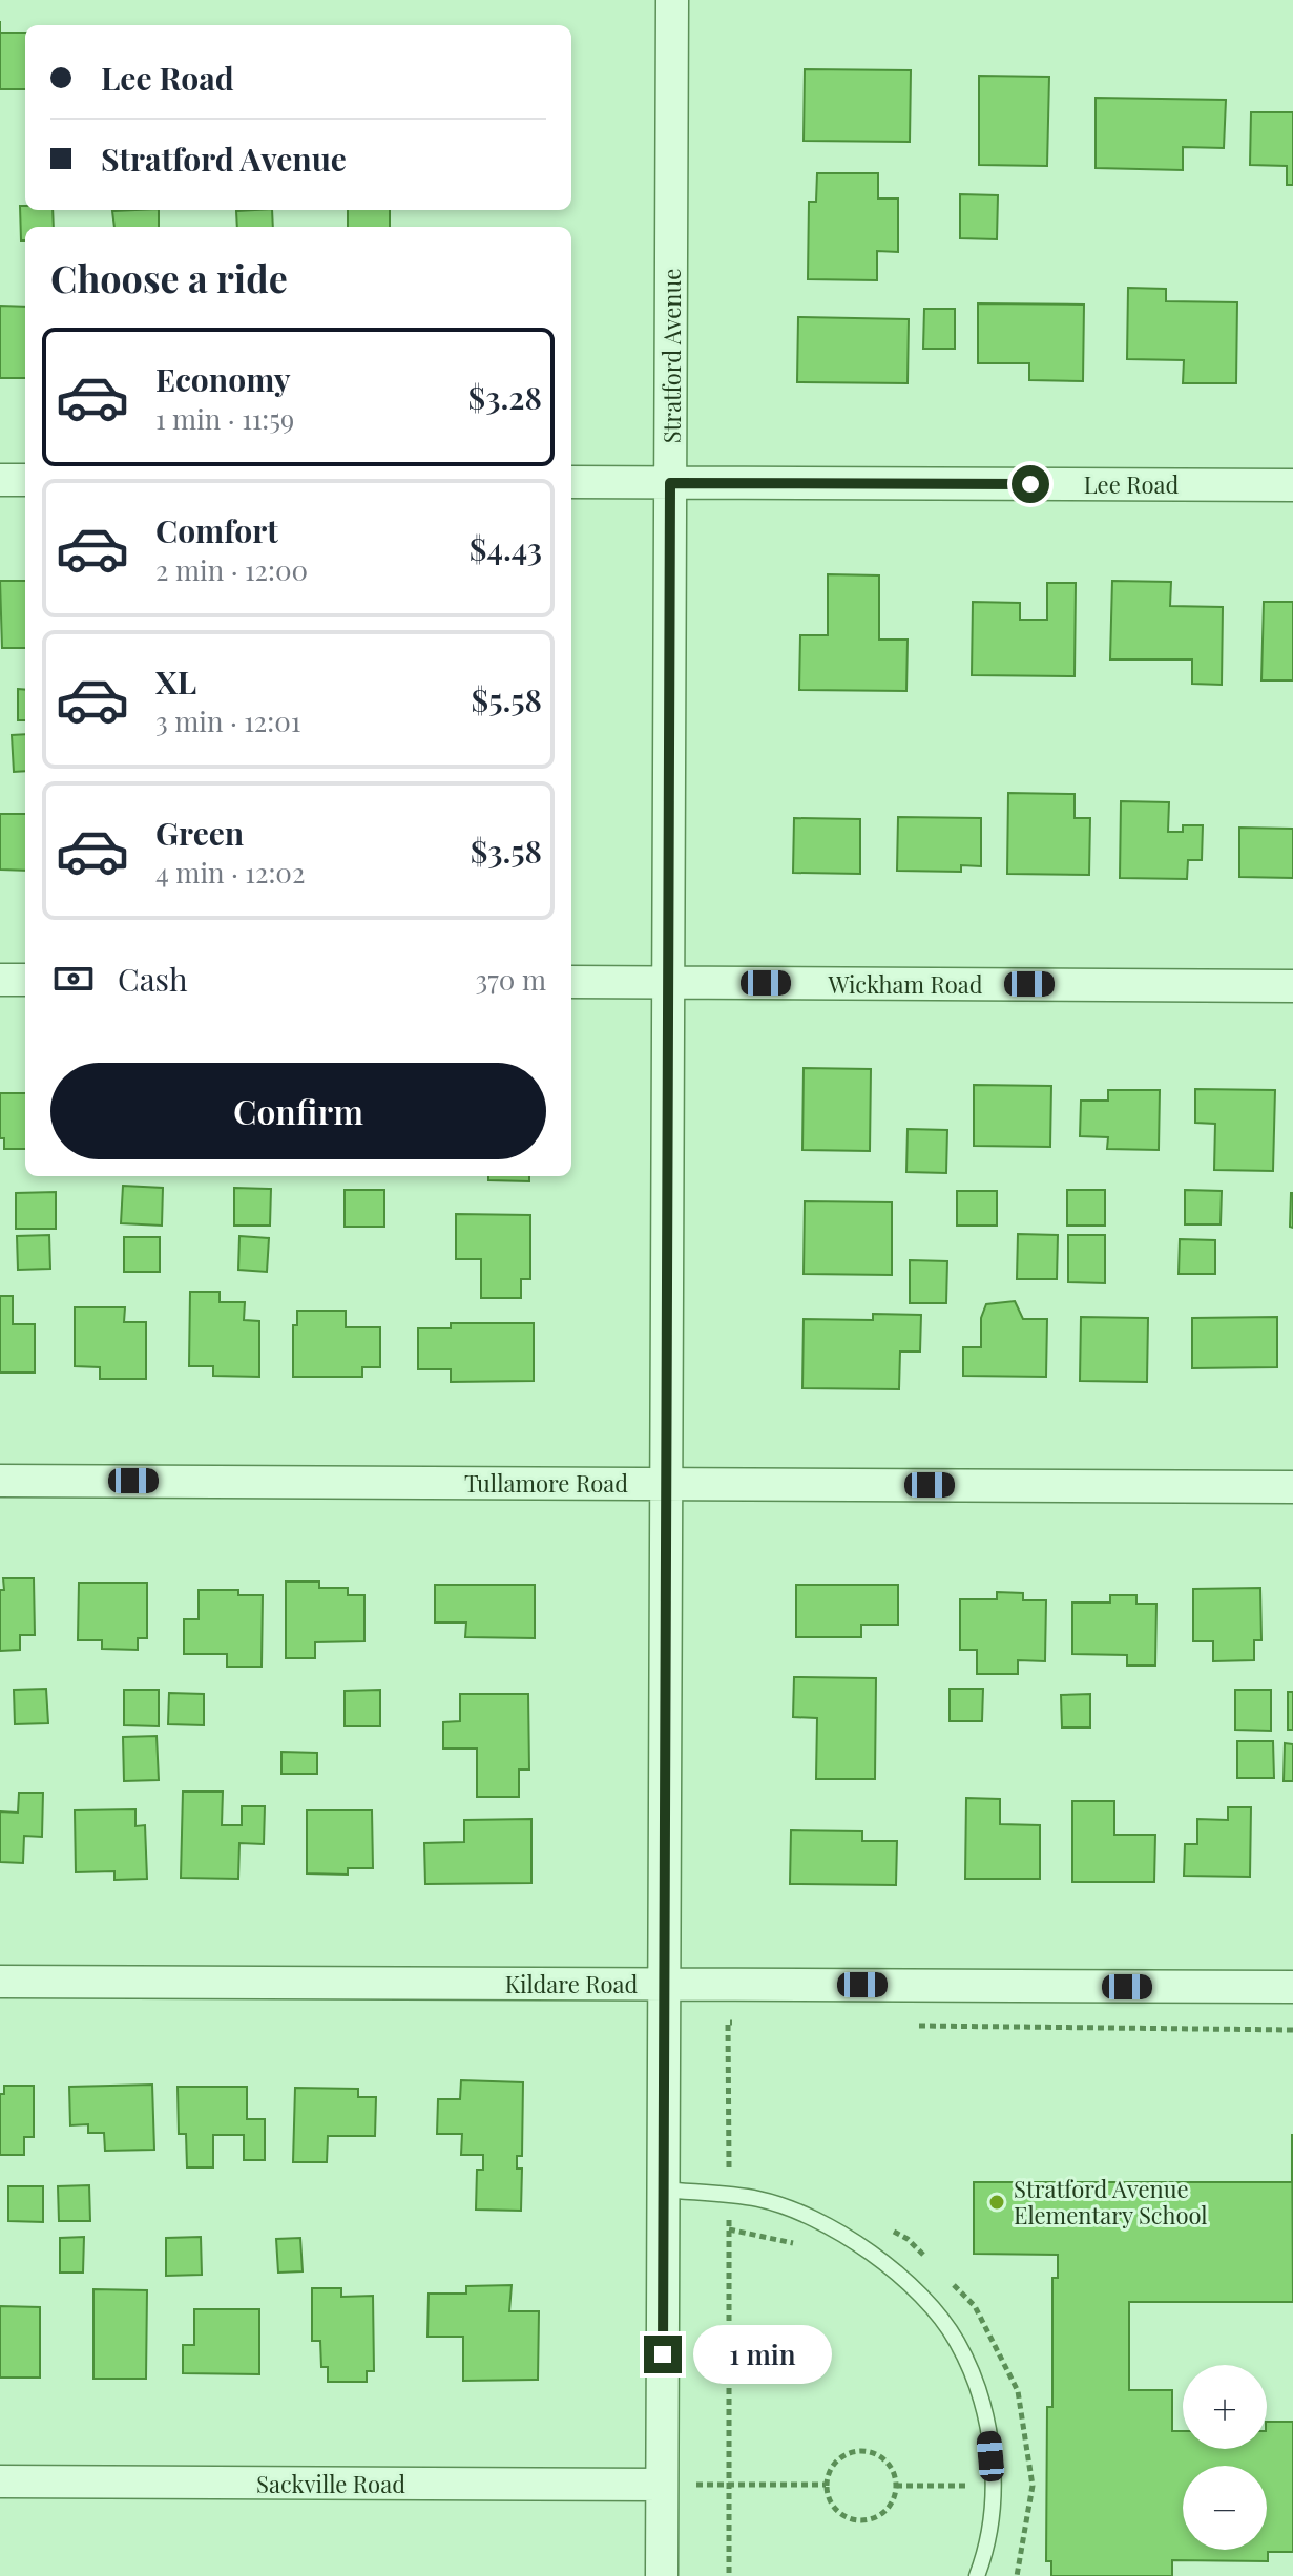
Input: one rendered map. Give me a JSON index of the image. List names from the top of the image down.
{
  "streets": {
    "street": [
      "Stratford Avenue",
      "Lee Road",
      "Wickham Road",
      "Tullamore Road",
      "Kildare Road",
      "Sackville Road"
    ]
  },
  "crossings": [
    ["Stratford Avenue", "Lee Road"],
    ["Stratford Avenue", "Wickham Road"],
    ["Stratford Avenue", "Tullamore Road"],
    ["Stratford Avenue", "Kildare Road"],
    ["Stratford Avenue", "Sackville Road"]
  ],
  "places": ["Stratford Avenue Elementary School"],
  "page": {
    "banner": ["Lee Road", "Stratford Avenue"],
    "heading": "Choose a ride",
    "list": [
      {
        "name": "Economy",
        "note": "1 min · 11:59",
        "value": "$3.28"
      },
      {
        "name": "Comfort",
        "note": "2 min · 12:00",
        "value": "$4.43"
      },
      {
        "name": "XL",
        "note": "3 min · 12:01",
        "value": "$5.58"
      },
      {
        "name": "Green",
        "note": "4 min · 12:02",
        "value": "$3.58"
      }
    ],
    "pay": ["Cash", "370 m"],
    "buttons": "Confirm",
    "bubble": "1 min",
    "map_buttons": ["+", "−"]
  }
}
